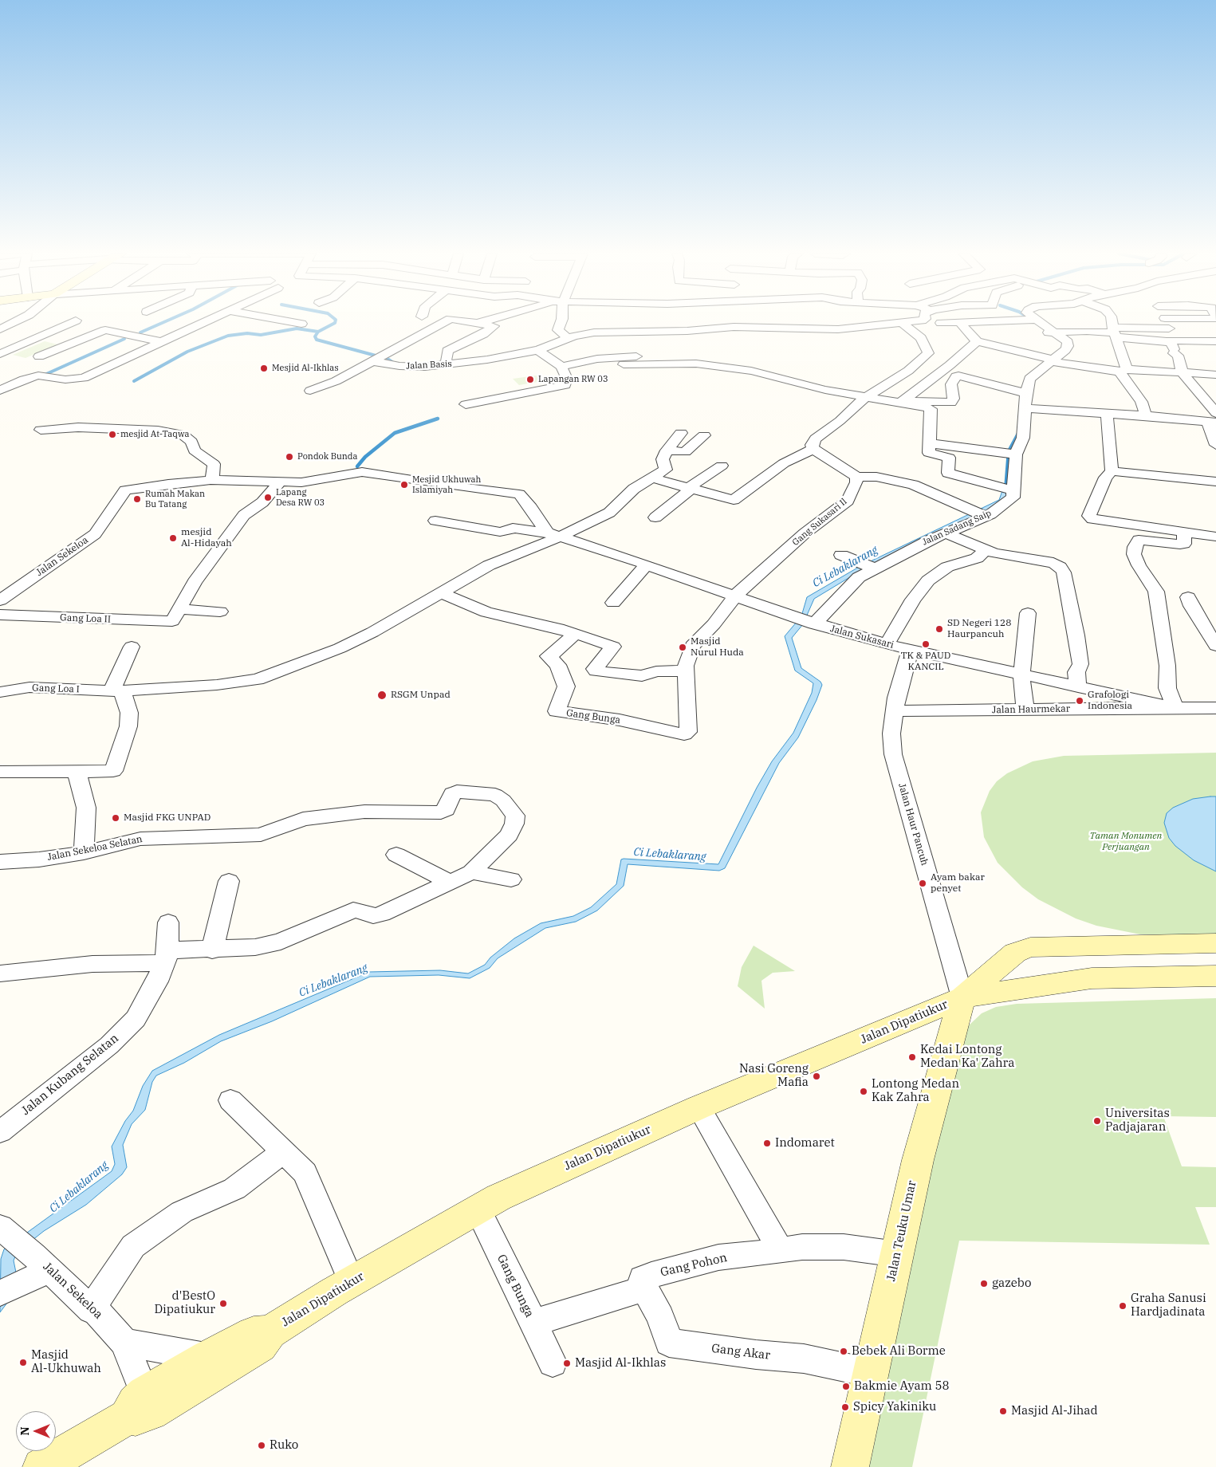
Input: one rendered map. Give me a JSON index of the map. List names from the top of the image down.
{
  "streets": {
    "main road": ["Jalan Dipatiukur", "Jalan Teuku Umar"],
    "street": [
      "Jalan Basis",
      "Gang Sukasari Il",
      "Jalan Sadang Saip",
      "Jalan Sekeloa",
      "Gang Loa II",
      "Jalan Sukasari",
      "Gang Loa I",
      "Jalan Haurmekar",
      "Gang Bunga",
      "Jalan Haur Pancuh",
      "Jalan Sekeloa Selatan",
      "Jalan Kubang Selatan",
      "Gang Pohon",
      "Gang Akar"
    ]
  },
  "crossings": [
    ["Gang Sukasari Il", "Jalan Sukasari"],
    ["Gang Sukasari Il", "Gang Bunga"],
    ["Jalan Sadang Saip", "Jalan Sukasari"],
    ["Jalan Sekeloa", "Jalan Dipatiukur"],
    ["Jalan Sukasari", "Gang Loa I"],
    ["Jalan Sukasari", "Jalan Haurmekar"],
    ["Jalan Sukasari", "Gang Bunga"],
    ["Jalan Sukasari", "Jalan Haur Pancuh"],
    ["Gang Loa I", "Gang Bunga"],
    ["Jalan Haurmekar", "Jalan Haur Pancuh"],
    ["Gang Bunga", "Jalan Dipatiukur"],
    ["Jalan Haur Pancuh", "Jalan Dipatiukur"],
    ["Jalan Haur Pancuh", "Jalan Teuku Umar"],
    ["Jalan Dipatiukur", "Jalan Teuku Umar"],
    ["Jalan Teuku Umar", "Gang Pohon"],
    ["Jalan Teuku Umar", "Gang Akar"],
    ["Gang Pohon", "Gang Akar"]
  ],
  "water": ["Ci Lebaklarang"],
  "parks": ["Taman Monumen Perjuangan"],
  "places": [
    "Mesjid Al-Ikhlas",
    "Lapangan RW 03",
    "mesjid At-Taqwa",
    "Pondok Bunda",
    "Mesjid Ukhuwah Islamiyah",
    "Lapang Desa RW 03",
    "Rumah Makan Bu Tatang",
    "mesjid Al-Hidayah",
    "SD Negeri 128 Haurpancuh",
    "TK & PAUD KANCIL",
    "Masjid Nurul Huda",
    "RSGM Unpad",
    "Grafologi Indonesia",
    "Masjid FKG UNPAD",
    "Ayam bakar penyet",
    "Kedai Lontong Medan Ka' Zahra",
    "Nasi Goreng Mafia",
    "Lontong Medan Kak Zahra",
    "Universitas Padjajaran",
    "Indomaret",
    "gazebo",
    "d'BestO Dipatiukur",
    "Graha Sanusi Hardjadinata",
    "Bebek Ali Borme",
    "Masjid Al-Ukhuwah",
    "Masjid Al-Ikhlas",
    "Bakmie Ayam 58",
    "Spicy Yakiniku",
    "Masjid Al-Jihad",
    "Ruko"
  ],
  "north": "left"
}
